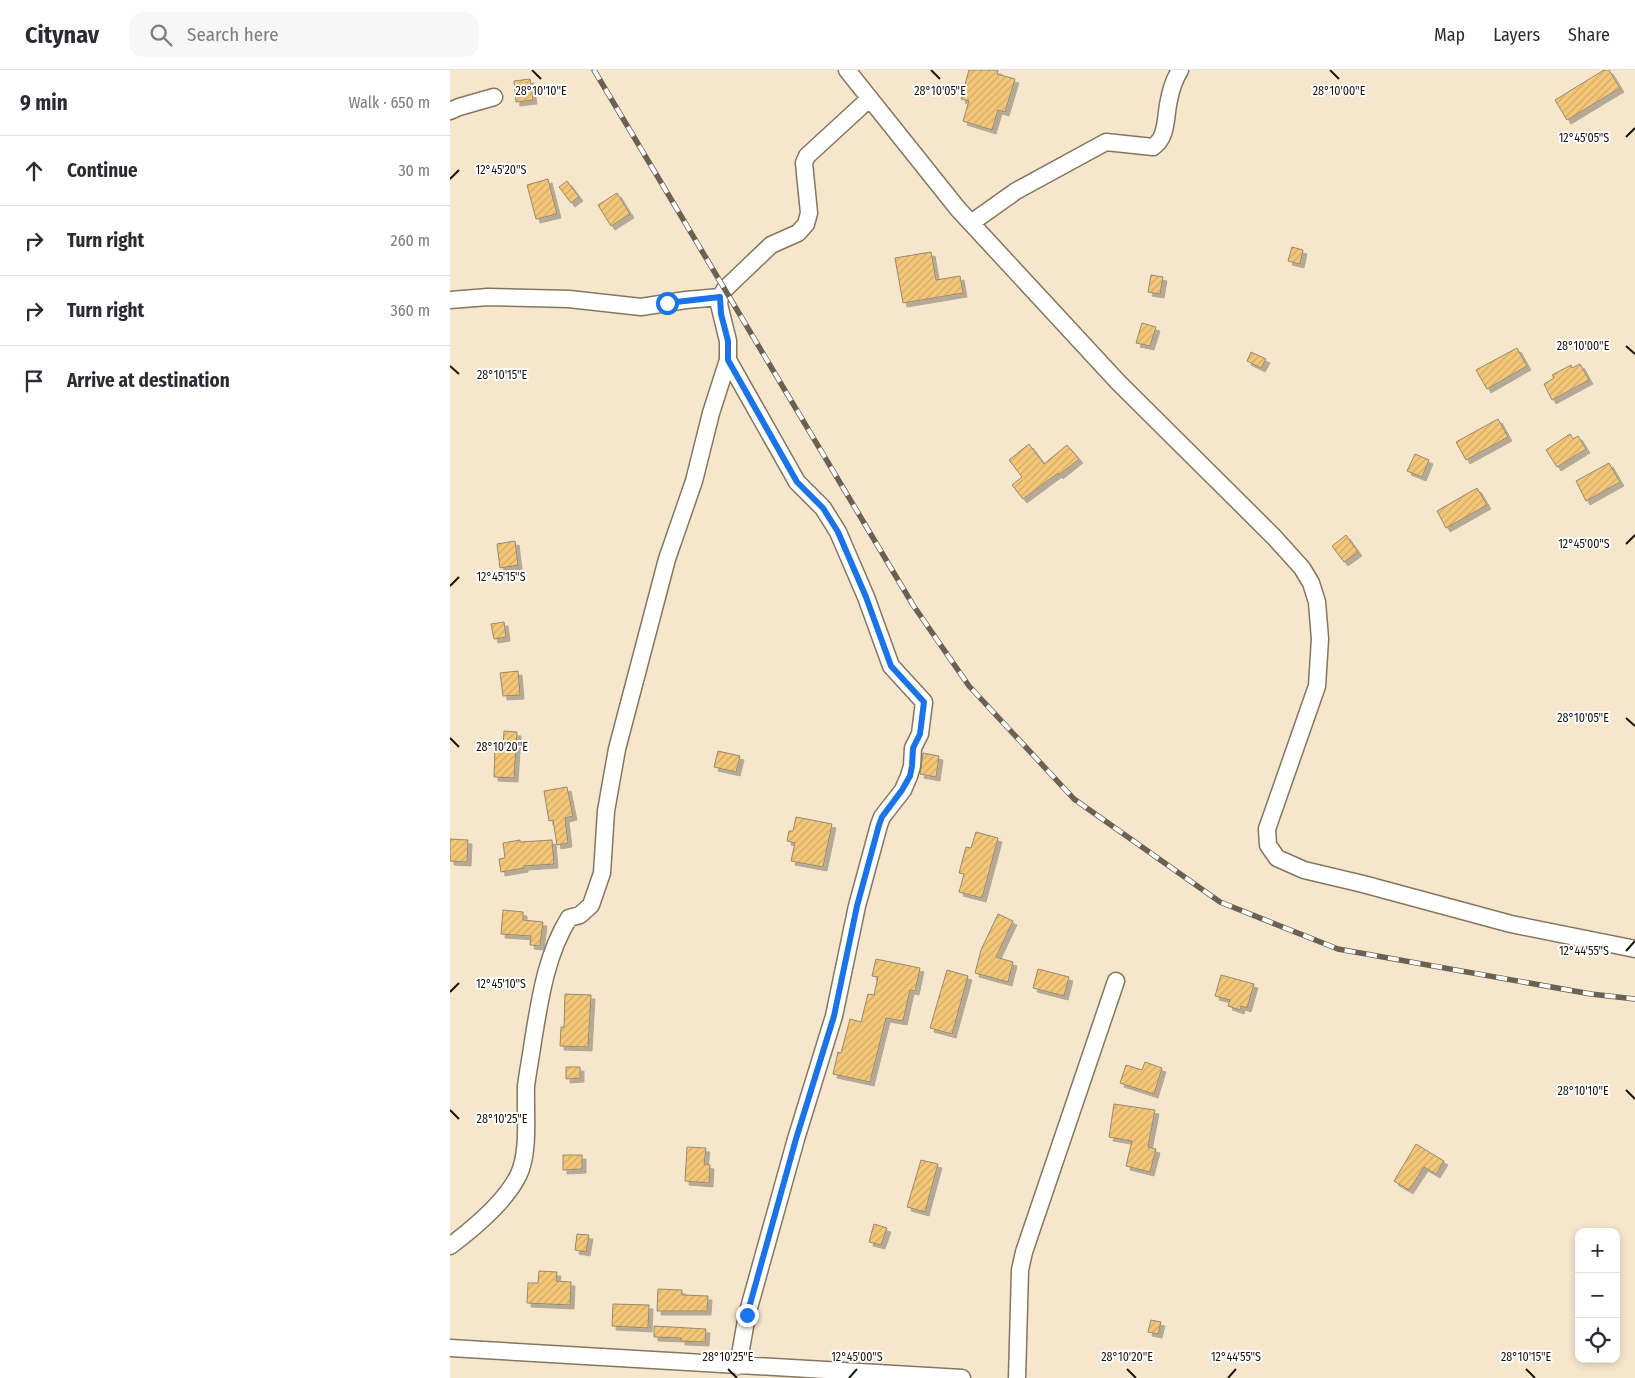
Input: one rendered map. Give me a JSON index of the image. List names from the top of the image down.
{
  "page": {
    "header": "Citynav",
    "search": "Search here",
    "nav": ["Map", "Layers", "Share"],
    "heading": ["9 min", "Walk · 650 m"],
    "list": [
      ["Continue", "30 m"],
      ["Turn right", "260 m"],
      ["Turn right", "360 m"],
      "Arrive at destination"
    ],
    "map_buttons": ["+", "−"]
  },
  "coordinates": [
    "28°10'05\"E",
    "28°10'10\"E",
    "28°10'00\"E",
    "12°45'05\"S",
    "12°45'20\"S",
    "28°10'15\"E",
    "12°45'00\"S",
    "12°45'15\"S",
    "28°10'20\"E",
    "12°44'55\"S",
    "12°45'10\"S",
    "28°10'25\"E"
  ]
}
